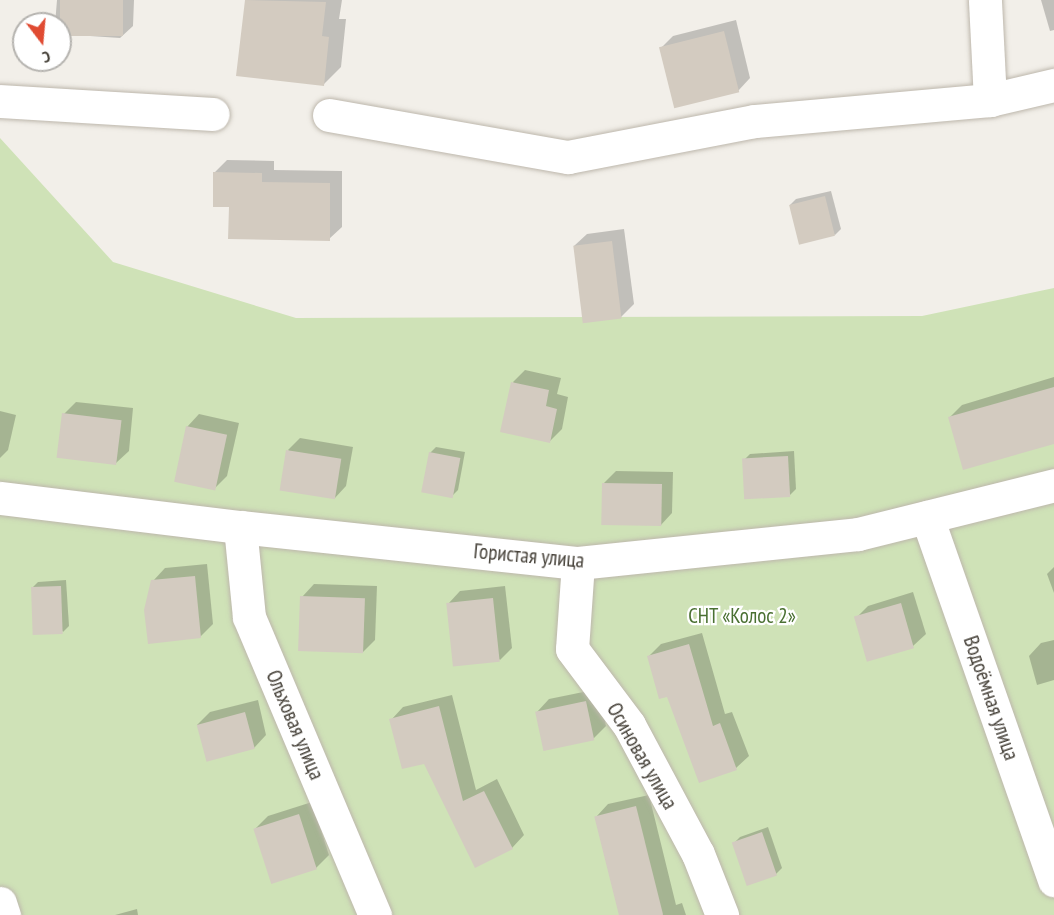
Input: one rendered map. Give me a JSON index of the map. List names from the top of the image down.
{
  "streets": {
    "street": [
      "Гористая улица",
      "Водоёмная улица",
      "Ольховая улица",
      "Осиновая улица"
    ]
  },
  "crossings": [
    ["Гористая улица", "Водоёмная улица"],
    ["Гористая улица", "Ольховая улица"],
    ["Гористая улица", "Осиновая улица"]
  ],
  "parks": ["СНТ «Колос 2»"],
  "north": "bottom"
}
